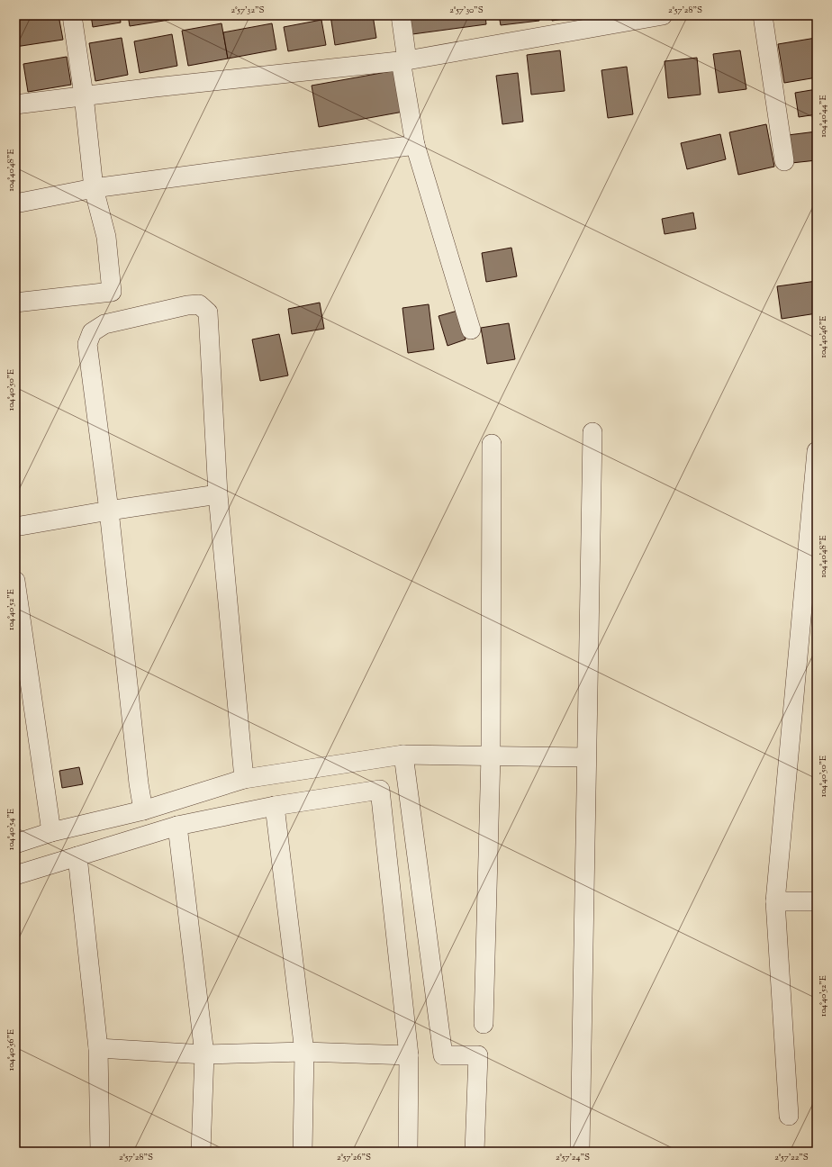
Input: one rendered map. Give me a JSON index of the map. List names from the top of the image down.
{
  "coordinates": [
    "2°57'32\"S",
    "2°57'30\"S",
    "2°57'28\"S",
    "104°40'44\"E",
    "104°40'48\"E",
    "104°40'46\"E",
    "104°40'50\"E",
    "104°40'52\"E",
    "104°40'54\"E",
    "104°40'56\"E",
    "2°57'26\"S",
    "2°57'24\"S",
    "2°57'22\"S"
  ]
}
